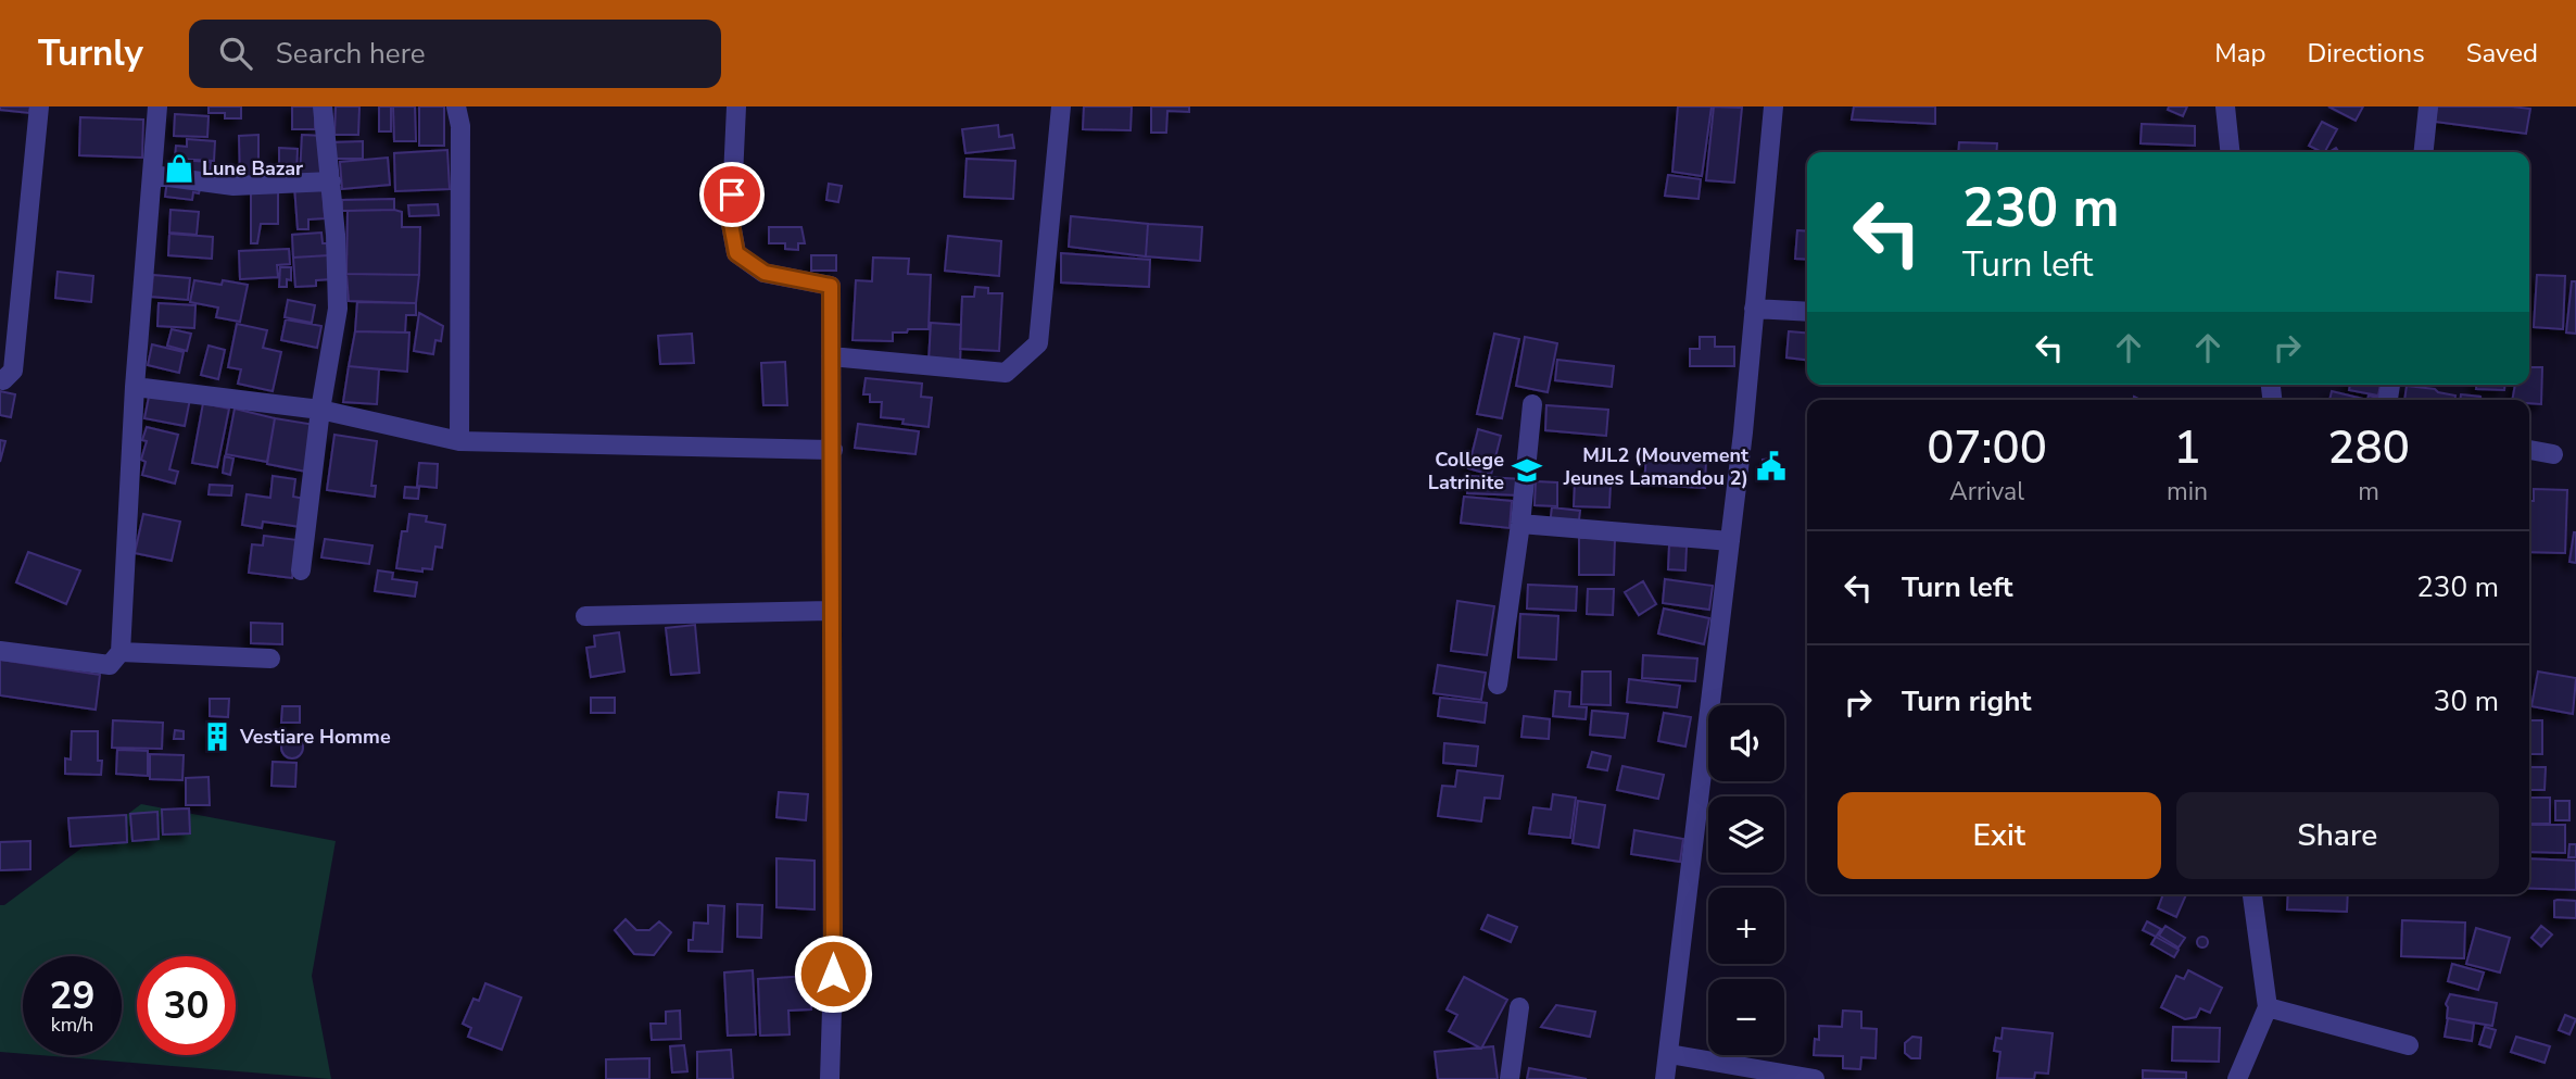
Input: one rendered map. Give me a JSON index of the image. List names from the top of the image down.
{
  "places": {
    "shop": ["Lune Bazar"],
    "public building": ["MJL2 (Mouvement Jeunes Lamandou 2)"],
    "school or university": ["College Latrinite"],
    "building": ["Vestiare Homme"]
  },
  "page": {
    "header": "Turnly",
    "search": "Search here",
    "nav": ["Map", "Directions", "Saved"],
    "turn": ["230 m", "Turn left"],
    "eta": [
      "07:00",
      "Arrival",
      "1",
      "min",
      "280",
      "m"
    ],
    "list": [
      {
        "name": "Turn left",
        "value": "230 m"
      },
      {
        "name": "Turn right",
        "value": "30 m"
      }
    ],
    "map_buttons": ["+", "−"],
    "buttons": ["Exit", "Share"],
    "speed": "29 km/h",
    "limit": "30"
  }
}
